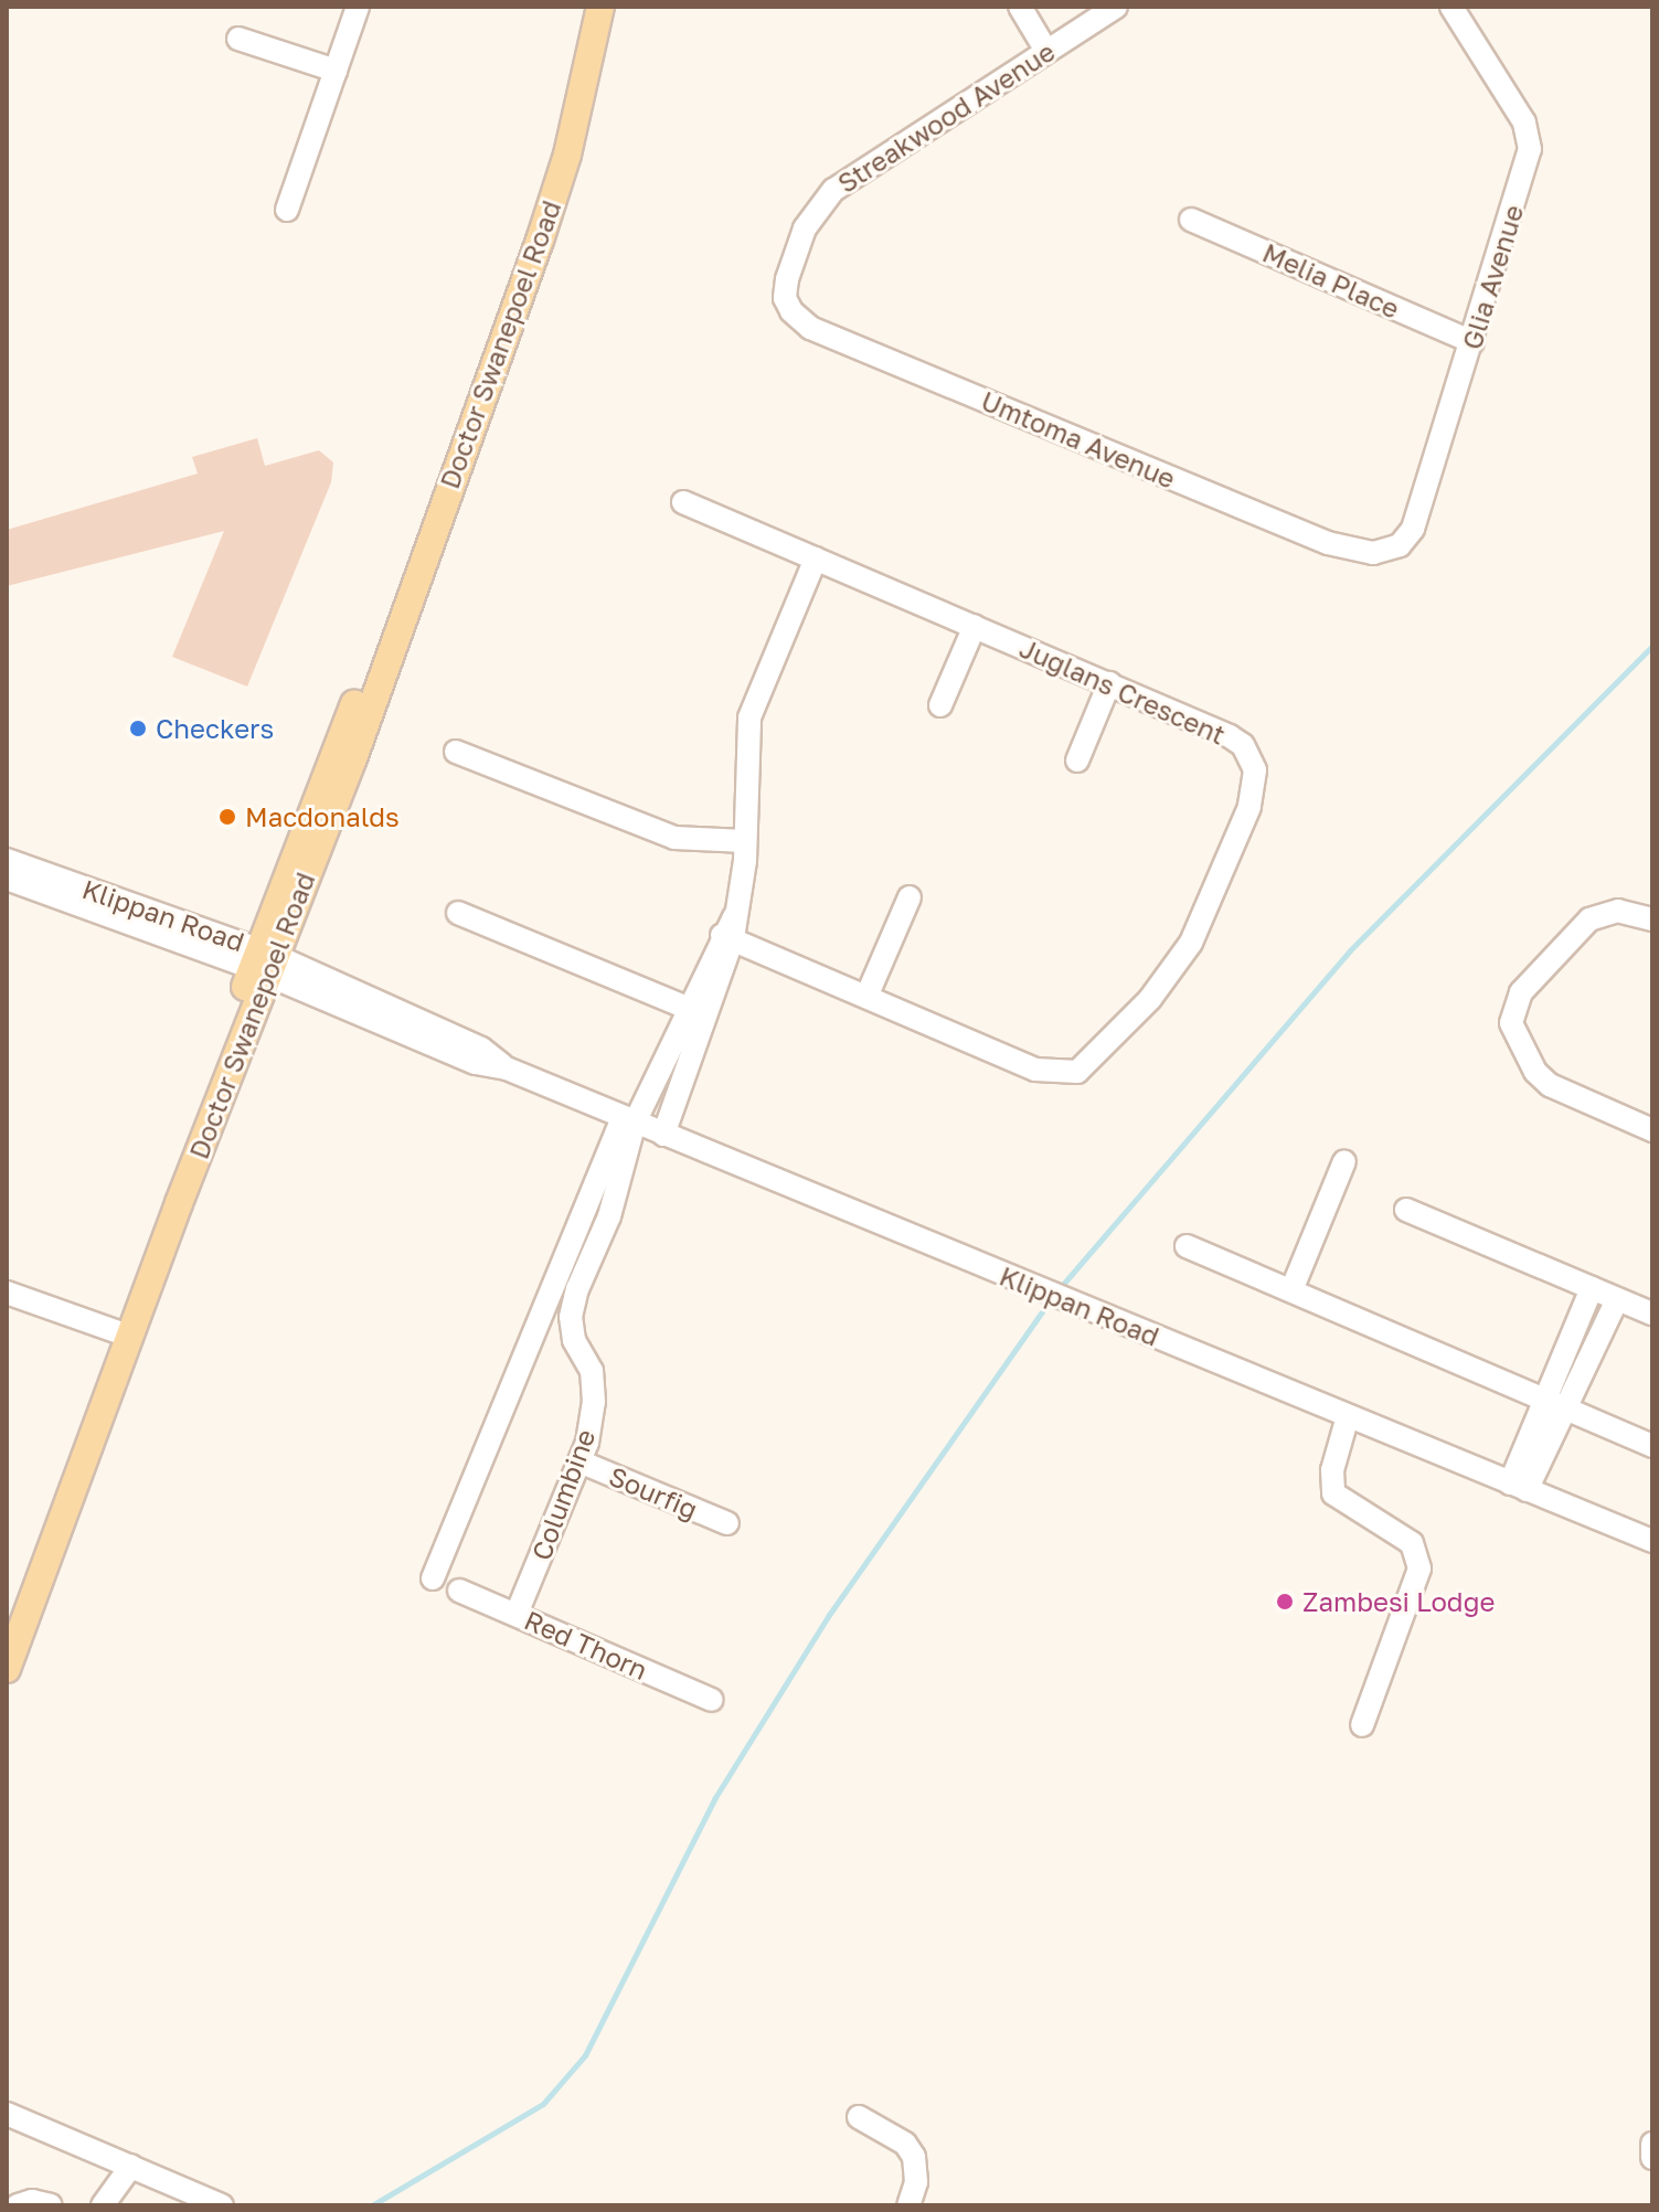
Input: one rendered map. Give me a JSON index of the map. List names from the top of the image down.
{
  "streets": {
    "main road": ["Doctor Swanepoel Road"],
    "street": [
      "Streakwood Avenue",
      "Glia Avenue",
      "Melia Place",
      "Umtoma Avenue",
      "Juglans Crescent",
      "Klippan Road",
      "Sourfig",
      "Columbine",
      "Red Thorn"
    ]
  },
  "crossings": [
    ["Streakwood Avenue", "Umtoma Avenue"],
    ["Glia Avenue", "Melia Place"],
    ["Glia Avenue", "Umtoma Avenue"],
    ["Doctor Swanepoel Road", "Klippan Road"],
    ["Klippan Road", "Columbine"],
    ["Sourfig", "Columbine"],
    ["Columbine", "Red Thorn"]
  ],
  "places": ["Checkers", "Macdonalds", "Zambesi Lodge"]
}
